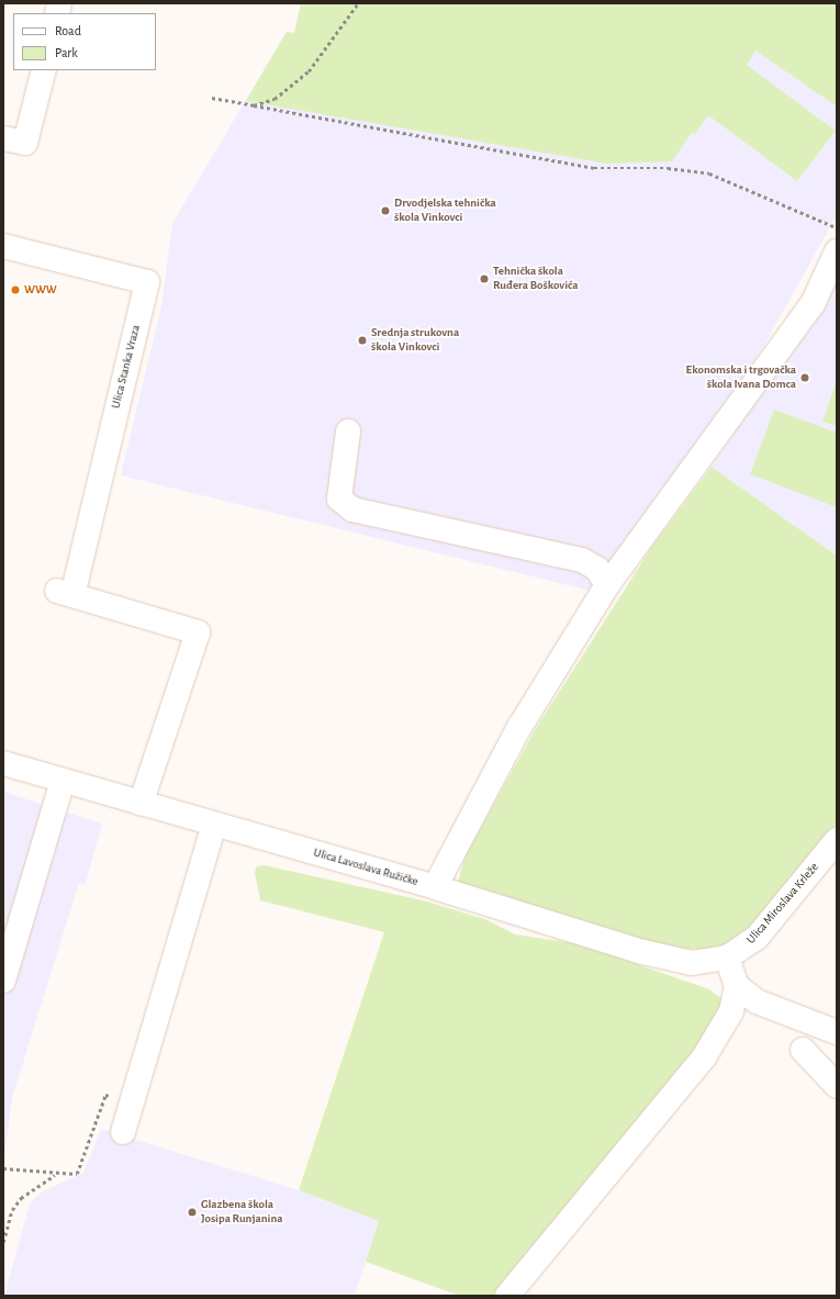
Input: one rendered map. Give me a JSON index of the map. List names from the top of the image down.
{
  "streets": {
    "street": ["Ulica Stanka Vraza", "Ulica Lavoslava Ružičke", "Ulica Miroslava Krleže"]
  },
  "crossings": [
    ["Ulica Stanka Vraza", "Ulica Lavoslava Ružičke"],
    ["Ulica Lavoslava Ružičke", "Ulica Miroslava Krleže"]
  ],
  "places": [
    "Drvodjelska tehnička škola Vinkovci",
    "Tehnička škola Ruđera Boškovića",
    "WWW",
    "Srednja strukovna škola Vinkovci",
    "Ekonomska i trgovačka škola Ivana Domca",
    "Glazbena škola Josipa Runjanina"
  ],
  "legend": ["Road", "Park"]
}
